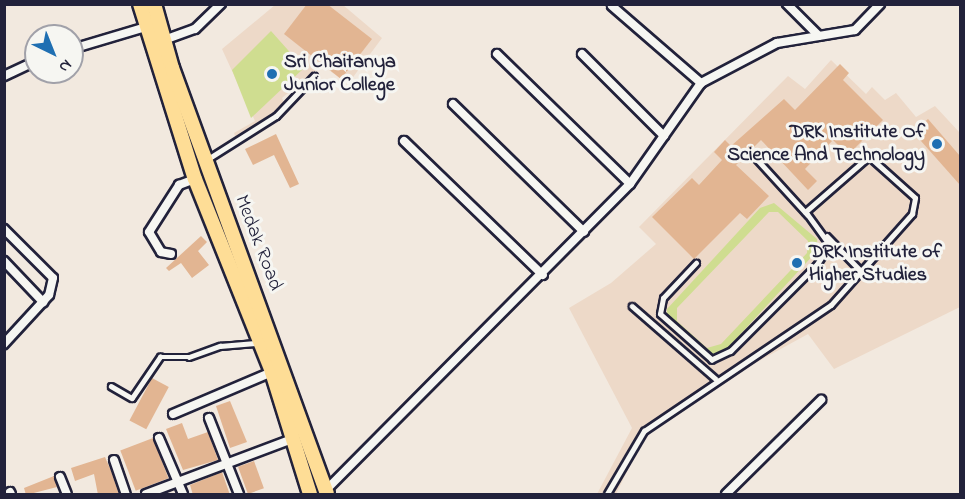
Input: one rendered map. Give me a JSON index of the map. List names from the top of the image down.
{
  "streets": {
    "main road": ["Medak Road"]
  },
  "places": ["Sri Chaitanya Junior College", "DRK Institute Of Science And Technology", "DRK Institute of Higher Studies"],
  "north": "bottom right"
}
